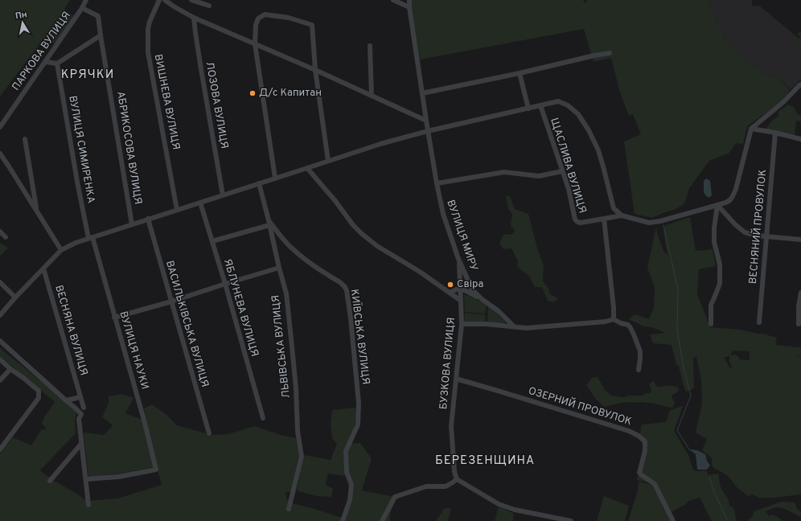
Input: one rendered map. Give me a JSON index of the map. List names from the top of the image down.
{
  "streets": {
    "street": [
      "ПАРКОВА ВУЛИЦЯ",
      "ВИШНЕВА ВУЛИЦЯ",
      "ЛОЗОВА ВУЛИЦЯ",
      "АБРИКОСОВА ВУЛИЦЯ",
      "ВУЛИЦЯ СИМИРЕНКА",
      "ЩАСЛИВА ВУЛИЦЯ",
      "ВЕСНЯНИЙ ПРОВУЛОК",
      "ВУЛИЦЯ МИРУ",
      "ЯБЛУНЕВА ВУЛИЦЯ",
      "ВАСИЛЬКІВСЬКА ВУЛИЦЯ",
      "ВЕСНЯНА ВУЛИЦЯ",
      "КИЇВСЬКА ВУЛИЦЯ",
      "ЛЬВІВСЬКА ВУЛИЦЯ",
      "ВУЛИЦЯ НАУКИ",
      "БУЗКОВА ВУЛИЦЯ",
      "ОЗЕРНИЙ ПРОВУЛОК"
    ]
  },
  "crossings": [
    ["ПАРКОВА ВУЛИЦЯ", "АБРИКОСОВА ВУЛИЦЯ"],
    ["ВИШНЕВА ВУЛИЦЯ", "ЩАСЛИВА ВУЛИЦЯ"],
    ["ЛОЗОВА ВУЛИЦЯ", "ЩАСЛИВА ВУЛИЦЯ"],
    ["АБРИКОСОВА ВУЛИЦЯ", "ЩАСЛИВА ВУЛИЦЯ"],
    ["ВУЛИЦЯ СИМИРЕНКА", "ЩАСЛИВА ВУЛИЦЯ"],
    ["ВУЛИЦЯ СИМИРЕНКА", "ВУЛИЦЯ НАУКИ"],
    ["ЩАСЛИВА ВУЛИЦЯ", "ВУЛИЦЯ МИРУ"],
    ["ЩАСЛИВА ВУЛИЦЯ", "ЯБЛУНЕВА ВУЛИЦЯ"],
    ["ЩАСЛИВА ВУЛИЦЯ", "ВАСИЛЬКІВСЬКА ВУЛИЦЯ"],
    ["ЩАСЛИВА ВУЛИЦЯ", "ЛЬВІВСЬКА ВУЛИЦЯ"],
    ["ЩАСЛИВА ВУЛИЦЯ", "ВУЛИЦЯ НАУКИ"],
    ["ВУЛИЦЯ МИРУ", "БУЗКОВА ВУЛИЦЯ"],
    ["КИЇВСЬКА ВУЛИЦЯ", "ЛЬВІВСЬКА ВУЛИЦЯ"],
    ["БУЗКОВА ВУЛИЦЯ", "ОЗЕРНИЙ ПРОВУЛОК"]
  ],
  "districts": ["КРЯЧКИ", "БЕРЕЗЕНЩИНА"],
  "places": ["Д/с Капитан", "Свіра"],
  "north": "top"
}
